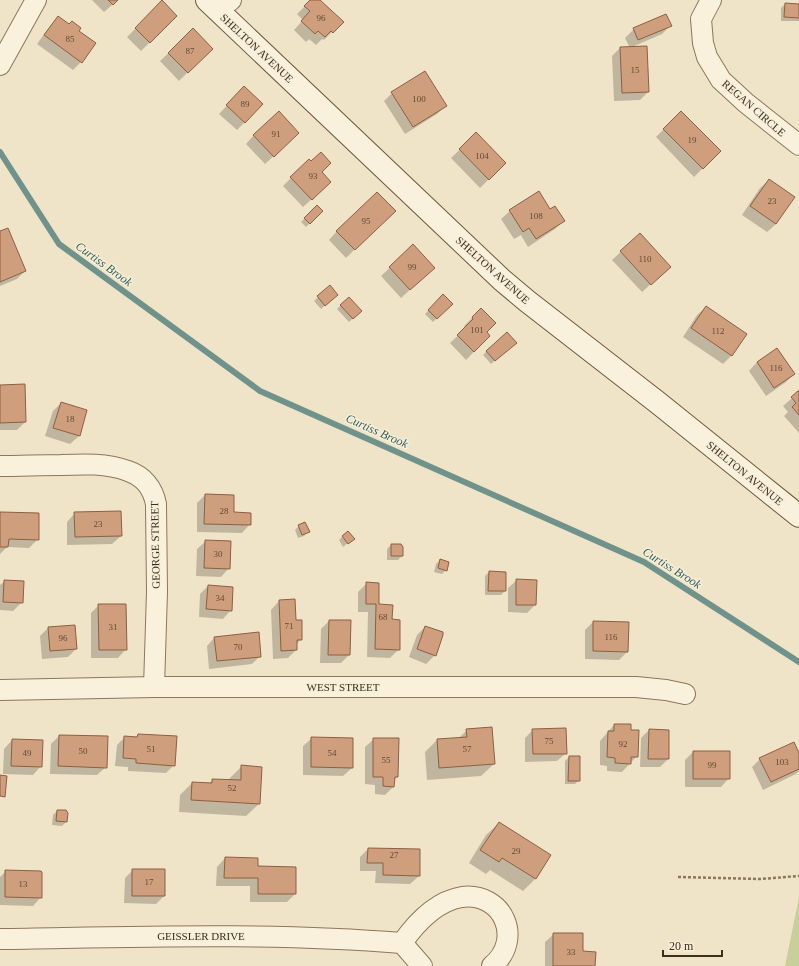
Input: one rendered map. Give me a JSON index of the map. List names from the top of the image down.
{
  "streets": {
    "main road": ["SHELTON AVENUE"],
    "street": [
      "REGAN CIRCLE",
      "GEORGE STREET",
      "WEST STREET",
      "GEISSLER DRIVE"
    ]
  },
  "crossings": [
    ["GEORGE STREET", "WEST STREET"]
  ],
  "water": ["Curtiss Brook"],
  "house_numbers": [
    "96",
    "85",
    "87",
    "15",
    "100",
    "89",
    "91",
    "19",
    "104",
    "93",
    "23",
    "108",
    "95",
    "110",
    "99",
    "101",
    "112",
    "116",
    "18",
    "28",
    "23",
    "30",
    "34",
    "68",
    "71",
    "31",
    "116",
    "96",
    "70",
    "75",
    "92",
    "51",
    "57",
    "50",
    "49",
    "54",
    "55",
    "103",
    "99",
    "52",
    "29",
    "27",
    "17",
    "13",
    "33"
  ],
  "scale_bar": "20 m"
}
